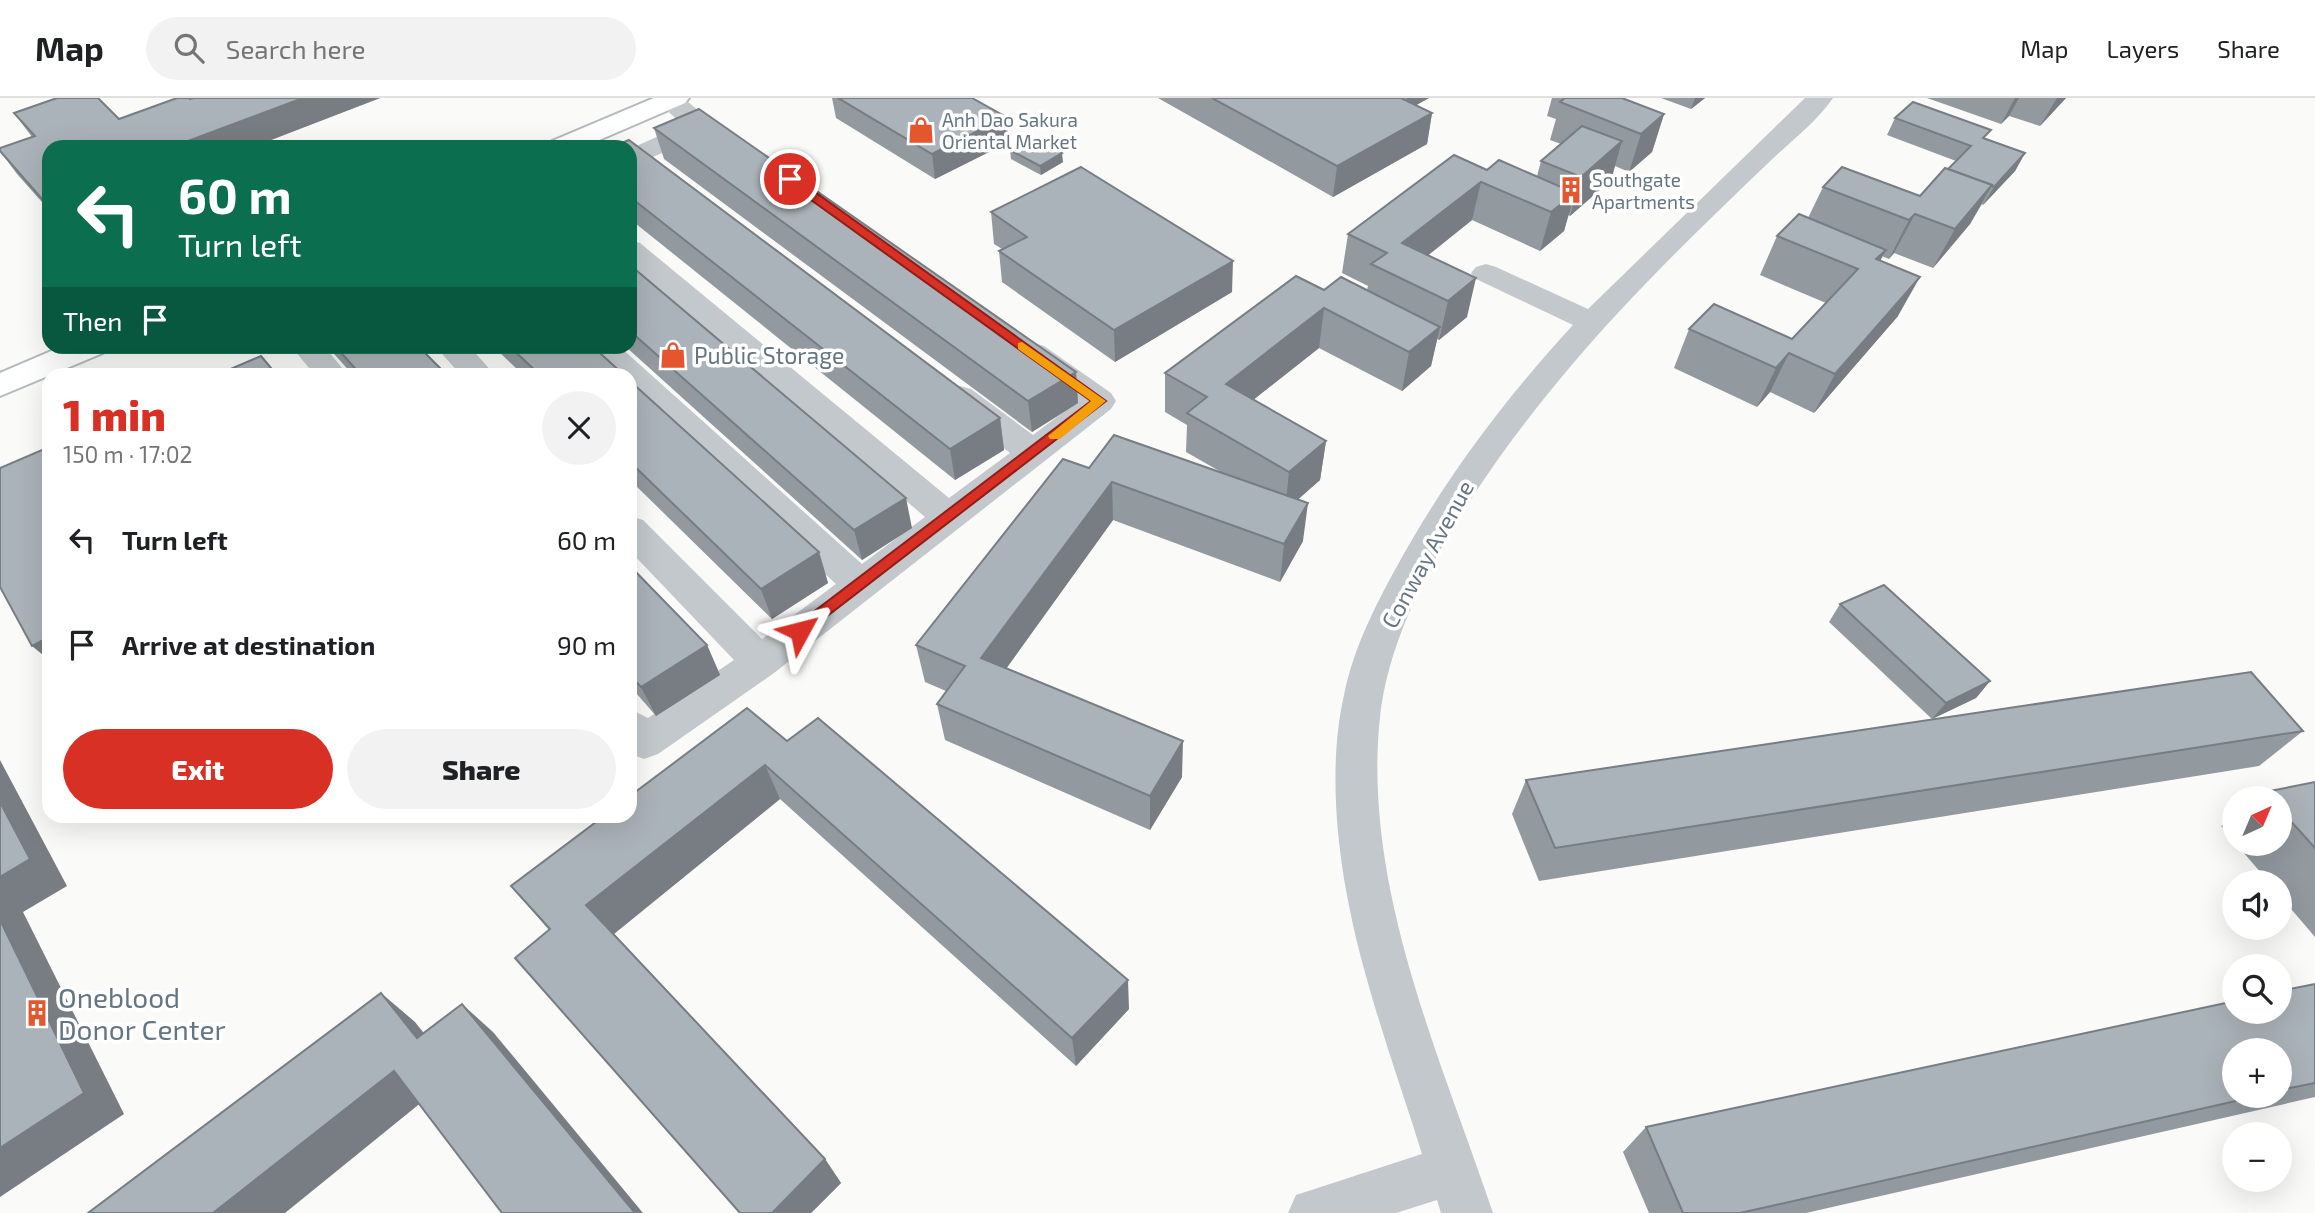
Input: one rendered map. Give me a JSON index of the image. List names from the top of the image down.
{
  "streets": {
    "street": ["Conway Avenue"]
  },
  "places": {
    "shop": ["Anh Dao Sakura Oriental Market", "Public Storage"],
    "building": ["Southgate Apartments", "Oneblood Donor Center"]
  },
  "north": "top right",
  "page": {
    "header": "Map",
    "search": "Search here",
    "nav": ["Map", "Layers", "Share"],
    "turn": ["60 m", "Turn left"],
    "then": "Then",
    "heading": ["1 min", "150 m · 17:02"],
    "list": [
      {
        "name": "Turn left",
        "value": "60 m"
      },
      {
        "name": "Arrive at destination",
        "value": "90 m"
      }
    ],
    "buttons": ["Exit", "Share"],
    "map_buttons": ["+", "−"]
  }
}
